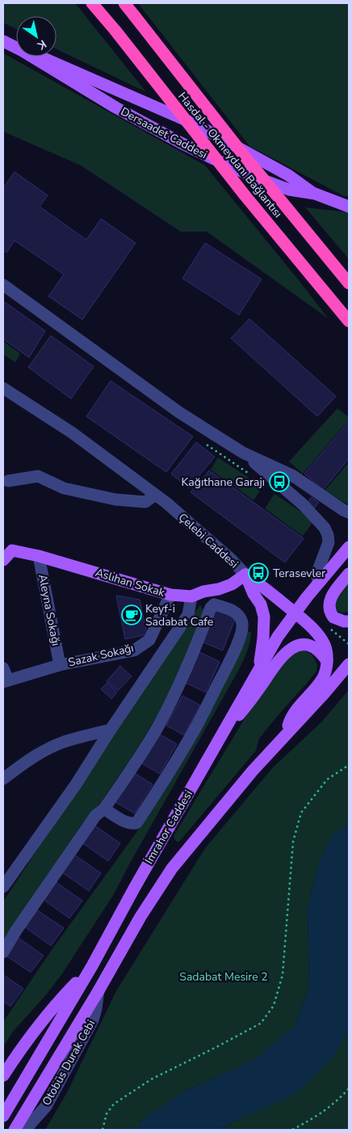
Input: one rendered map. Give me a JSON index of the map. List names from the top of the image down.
{
  "streets": {
    "highway": ["Hasdal - Okmeydanı Bağlantısı"],
    "main road": ["Dersaadet Caddesi", "Aslıhan Sokak", "İmrahor Caddesi"],
    "street": [
      "Çelebi Caddesi",
      "Aleyna Sokağı",
      "Sazak Sokağı",
      "Otobüs Durak Cebi"
    ]
  },
  "crossings": [
    ["Çelebi Caddesi", "Aslıhan Sokak"],
    ["Aslıhan Sokak", "Aleyna Sokağı"],
    ["Aslıhan Sokak", "Sazak Sokağı"],
    ["Aleyna Sokağı", "Sazak Sokağı"],
    ["İmrahor Caddesi", "Otobüs Durak Cebi"]
  ],
  "parks": ["Sadabat Mesire 2"],
  "places": {
    "bus stop": ["Kağıthane Garajı", "Terasevler"],
    "cafe": ["Keyf-i Sadabat Cafe"]
  },
  "north": "bottom right"
}
